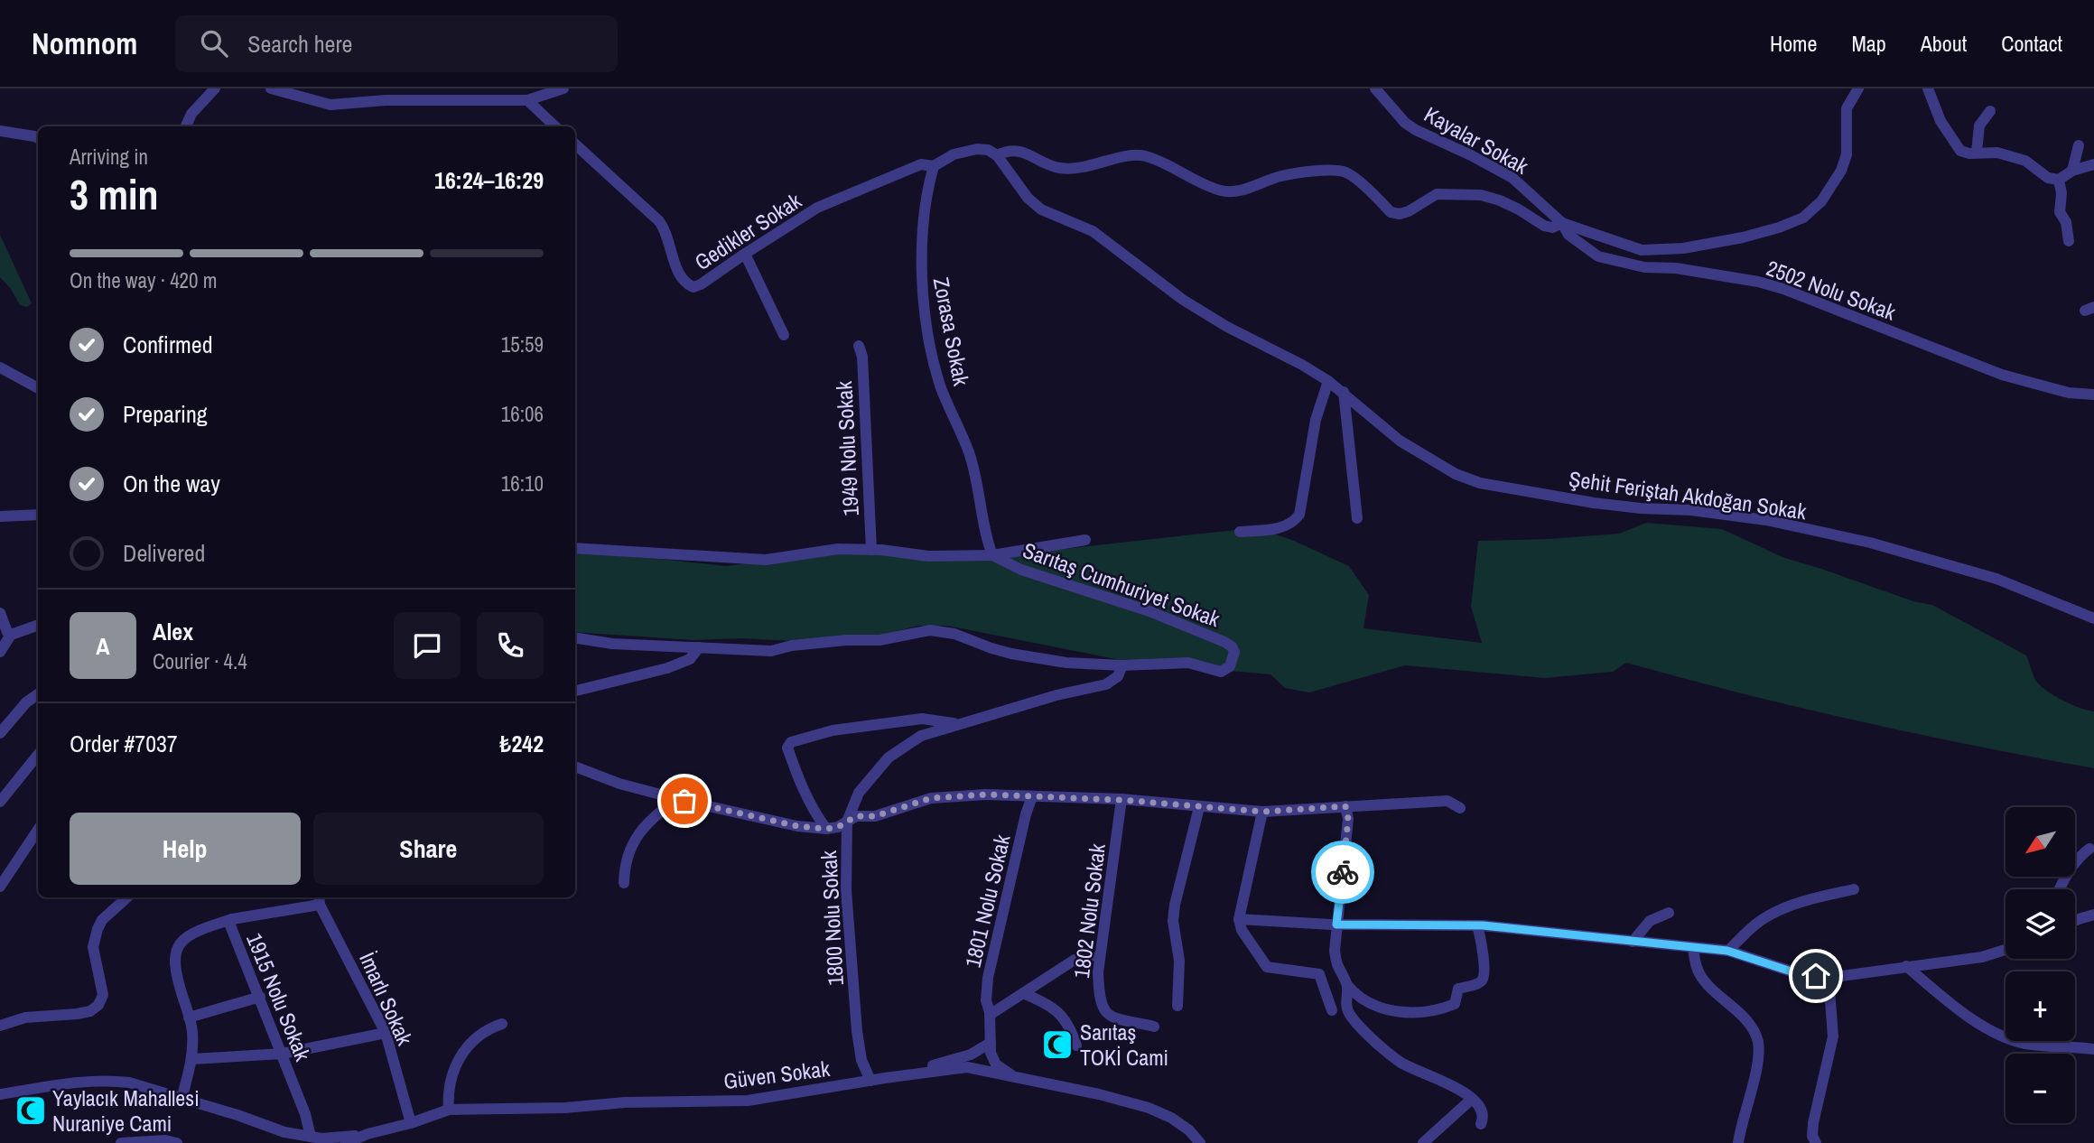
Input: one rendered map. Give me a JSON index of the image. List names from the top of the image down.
{
  "streets": {
    "street": [
      "Kayalar Sokak",
      "Gedikler Sokak",
      "2502 Nolu Sokak",
      "Zorasa Sokak",
      "1949 Nolu Sokak",
      "Şehit Feriştah Akdoğan Sokak",
      "Sarıtaş Cumhuriyet Sokak",
      "1801 Nolu Sokak",
      "1802 Nolu Sokak",
      "1800 Nolu Sokak",
      "1915 Nolu Sokak",
      "İmarlı Sokak",
      "Güven Sokak"
    ]
  },
  "crossings": [
    ["Kayalar Sokak", "2502 Nolu Sokak"],
    ["Gedikler Sokak", "Zorasa Sokak"],
    ["Zorasa Sokak", "Sarıtaş Cumhuriyet Sokak"],
    ["Sarıtaş Cumhuriyet Sokak", "1800 Nolu Sokak"],
    ["1801 Nolu Sokak", "Güven Sokak"],
    ["1800 Nolu Sokak", "Güven Sokak"],
    ["1915 Nolu Sokak", "İmarlı Sokak"],
    ["İmarlı Sokak", "Güven Sokak"]
  ],
  "places": {
    "mosque": ["Sarıtaş TOKİ Cami", "Yaylacık Mahallesi Nuraniye Cami"]
  },
  "north": "bottom left",
  "page": {
    "header": "Nomnom",
    "search": "Search here",
    "nav": [
      "Home",
      "Map",
      "About",
      "Contact"
    ],
    "heading": ["3 min", "Arriving in", "16:24–16:29"],
    "panel": [
      "Alex",
      "Courier · 4.4",
      "Order #7037",
      "₺242"
    ],
    "bar": "On the way · 420 m",
    "list": [
      ["Confirmed", "15:59"],
      ["Preparing", "16:06"],
      ["On the way", "16:10"],
      "Delivered"
    ],
    "round": "A",
    "buttons": ["Help", "Share"],
    "map_buttons": ["+", "−"]
  }
}
